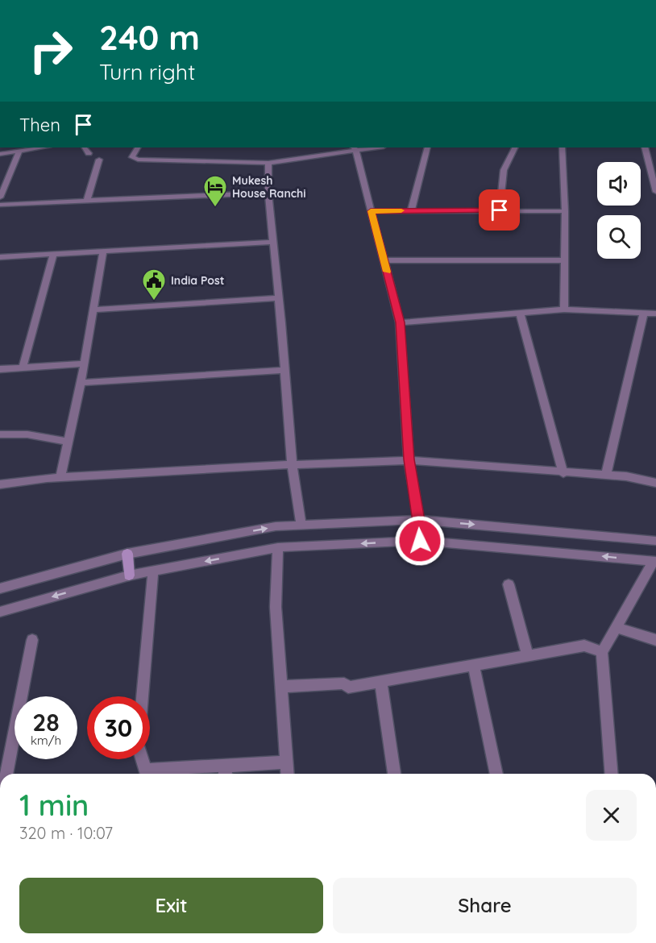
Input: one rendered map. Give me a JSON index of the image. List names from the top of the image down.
{
  "places": {
    "hotel": ["Mukesh House Ranchi"],
    "public building": ["India Post"]
  },
  "page": {
    "turn": ["240 m", "Turn right"],
    "then": "Then",
    "speed": "28 km/h",
    "limit": "30",
    "heading": ["1 min", "320 m · 10:07"],
    "buttons": ["Exit", "Share"]
  }
}
